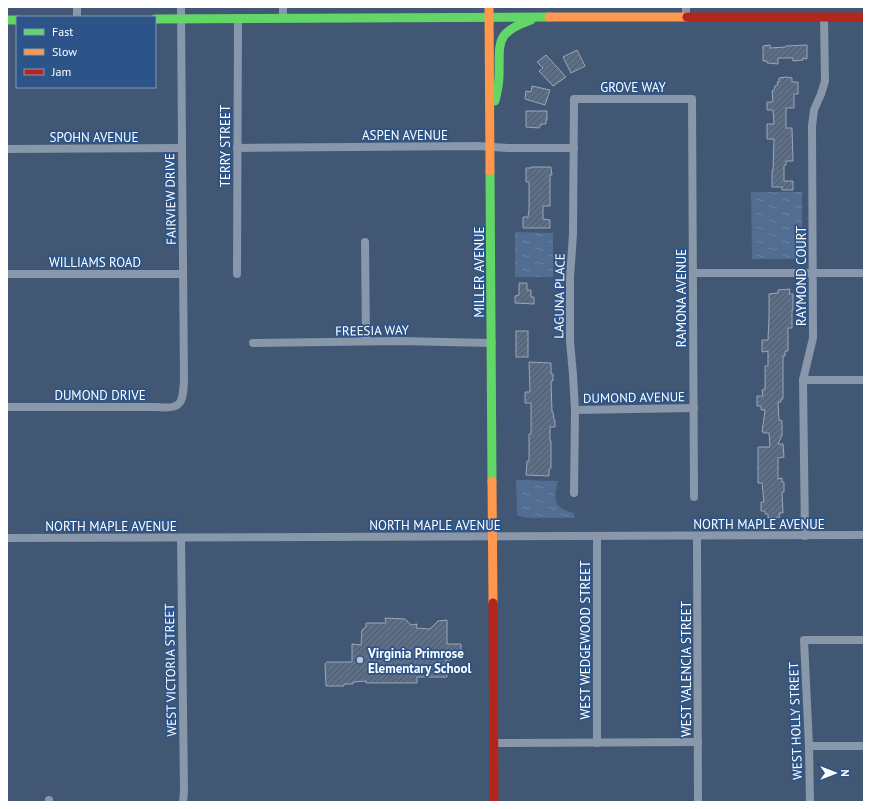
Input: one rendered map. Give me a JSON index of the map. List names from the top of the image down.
{
  "streets": {
    "street": [
      "GROVE WAY",
      "ASPEN AVENUE",
      "SPOHN AVENUE",
      "TERRY STREET",
      "FAIRVIEW DRIVE",
      "WILLIAMS ROAD",
      "MILLER AVENUE",
      "RAYMOND COURT",
      "LAGUNA PLACE",
      "RAMONA AVENUE",
      "FREESIA WAY",
      "DUMOND DRIVE",
      "DUMOND AVENUE",
      "NORTH MAPLE AVENUE",
      "WEST WEDGEWOOD STREET",
      "WEST VALENCIA STREET",
      "WEST VICTORIA STREET",
      "WEST HOLLY STREET"
    ]
  },
  "crossings": [
    ["GROVE WAY", "LAGUNA PLACE"],
    ["GROVE WAY", "RAMONA AVENUE"],
    ["ASPEN AVENUE", "TERRY STREET"],
    ["ASPEN AVENUE", "MILLER AVENUE"],
    ["ASPEN AVENUE", "LAGUNA PLACE"],
    ["SPOHN AVENUE", "FAIRVIEW DRIVE"],
    ["FAIRVIEW DRIVE", "WILLIAMS ROAD"],
    ["FAIRVIEW DRIVE", "DUMOND DRIVE"],
    ["MILLER AVENUE", "FREESIA WAY"],
    ["MILLER AVENUE", "NORTH MAPLE AVENUE"],
    ["RAYMOND COURT", "NORTH MAPLE AVENUE"],
    ["LAGUNA PLACE", "DUMOND AVENUE"],
    ["RAMONA AVENUE", "DUMOND AVENUE"],
    ["NORTH MAPLE AVENUE", "WEST WEDGEWOOD STREET"],
    ["NORTH MAPLE AVENUE", "WEST VALENCIA STREET"],
    ["NORTH MAPLE AVENUE", "WEST VICTORIA STREET"]
  ],
  "places": ["Virginia Primrose Elementary School"],
  "legend": ["Fast", "Slow", "Jam"],
  "north": "right"
}
